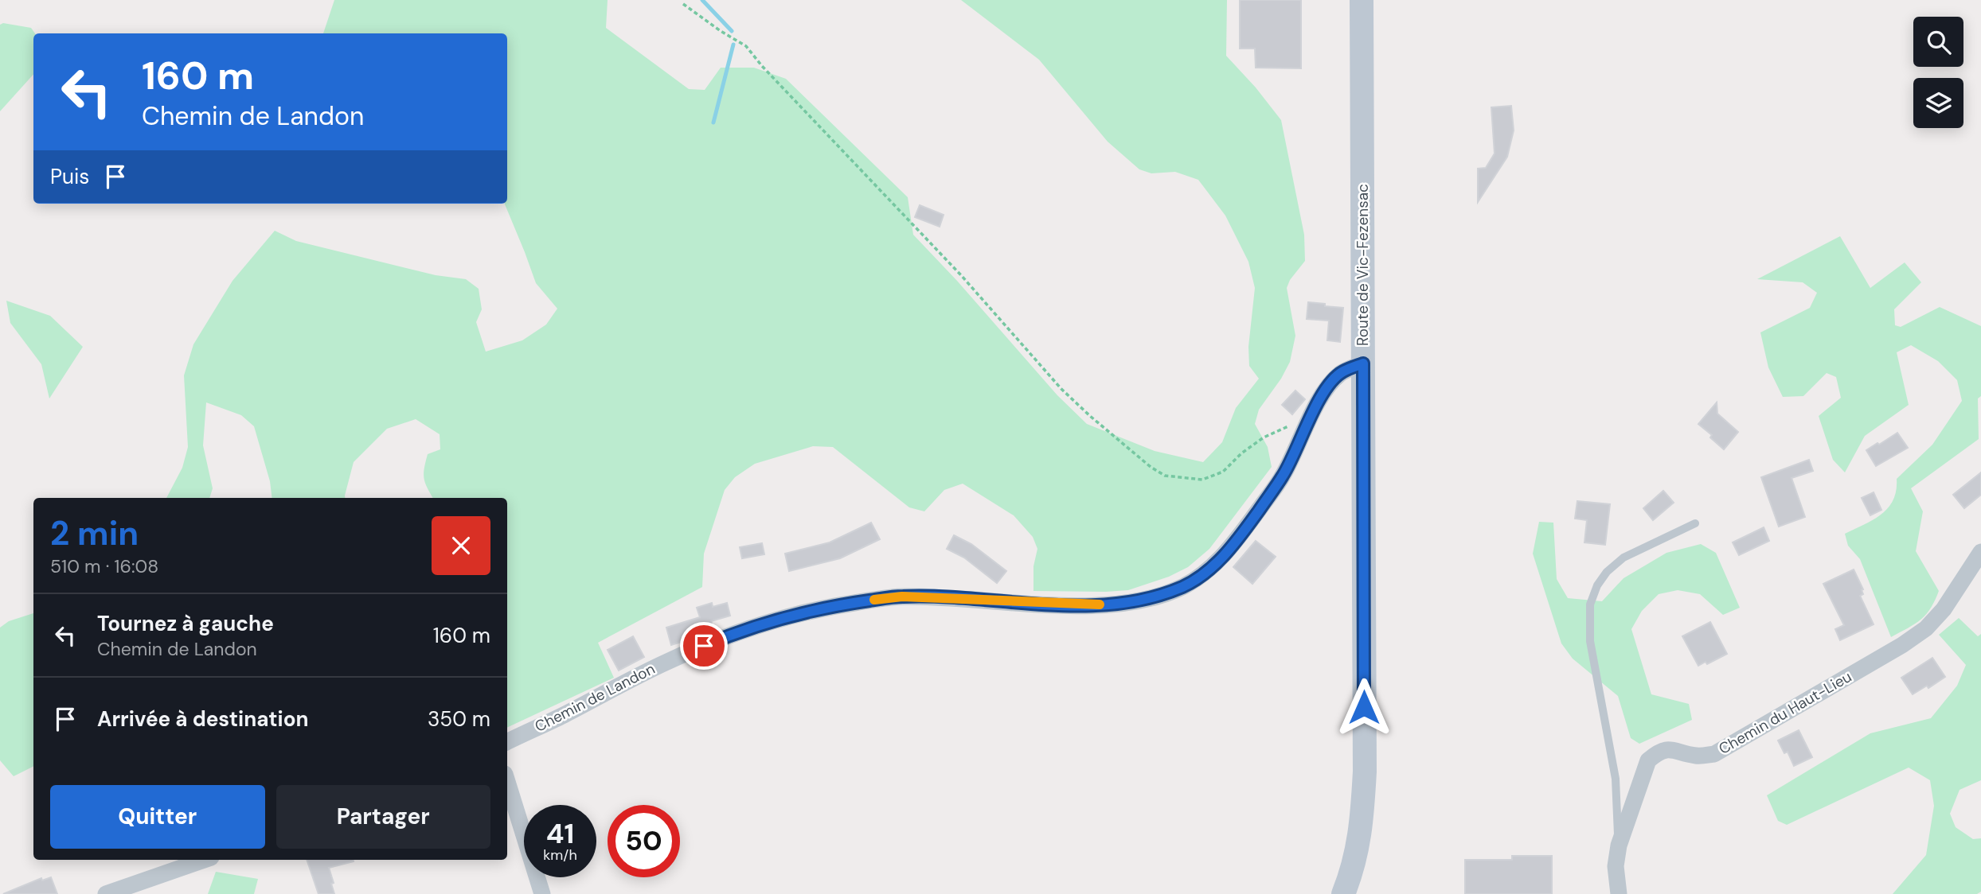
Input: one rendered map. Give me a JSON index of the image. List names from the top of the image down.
{
  "streets": {
    "main road": ["Route de Vic-Fezensac"],
    "street": ["Chemin de Landon", "Chemin du Haut-Lieu"]
  },
  "crossings": [
    ["Route de Vic-Fezensac", "Chemin de Landon"]
  ],
  "page": {
    "turn": ["160 m", "Chemin de Landon"],
    "then": "Puis",
    "heading": ["2 min", "510 m · 16:08"],
    "list": [
      {
        "name": "Tournez à gauche",
        "note": "Chemin de Landon",
        "value": "160 m"
      },
      {
        "name": "Arrivée à destination",
        "value": "350 m"
      }
    ],
    "buttons": ["Quitter", "Partager"],
    "speed": "41 km/h",
    "limit": "50"
  }
}
